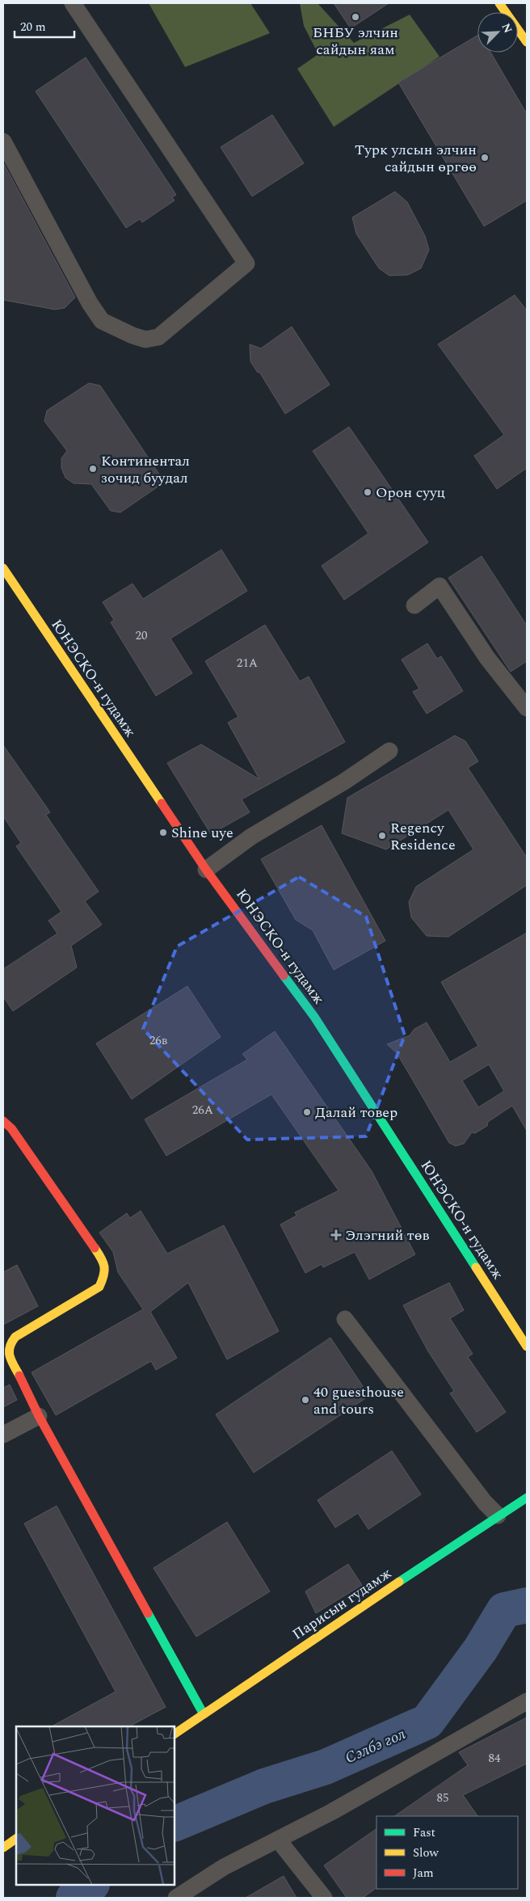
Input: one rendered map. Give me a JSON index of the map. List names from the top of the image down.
{
  "streets": {
    "street": ["ЮНЭСКО-н гудамж", "Парисын гудамж"]
  },
  "water": ["Сэлбэ гол"],
  "places": {
    "other": [
      "БНБУ элчин сайдын яам",
      "Турк улсын элчин сайдын өргөө",
      "Континентал зочид буудал",
      "Орон сууц",
      "Shine uye",
      "Regency Residence",
      "Далай товер",
      "40 guesthouse and tours"
    ],
    "health": ["Элэгний төв"]
  },
  "house_numbers": [
    "20",
    "21A",
    "26в",
    "26A",
    "84",
    "85"
  ],
  "legend": ["Fast", "Slow", "Jam"],
  "scale_bar": "20 m",
  "north": "top right"
}
